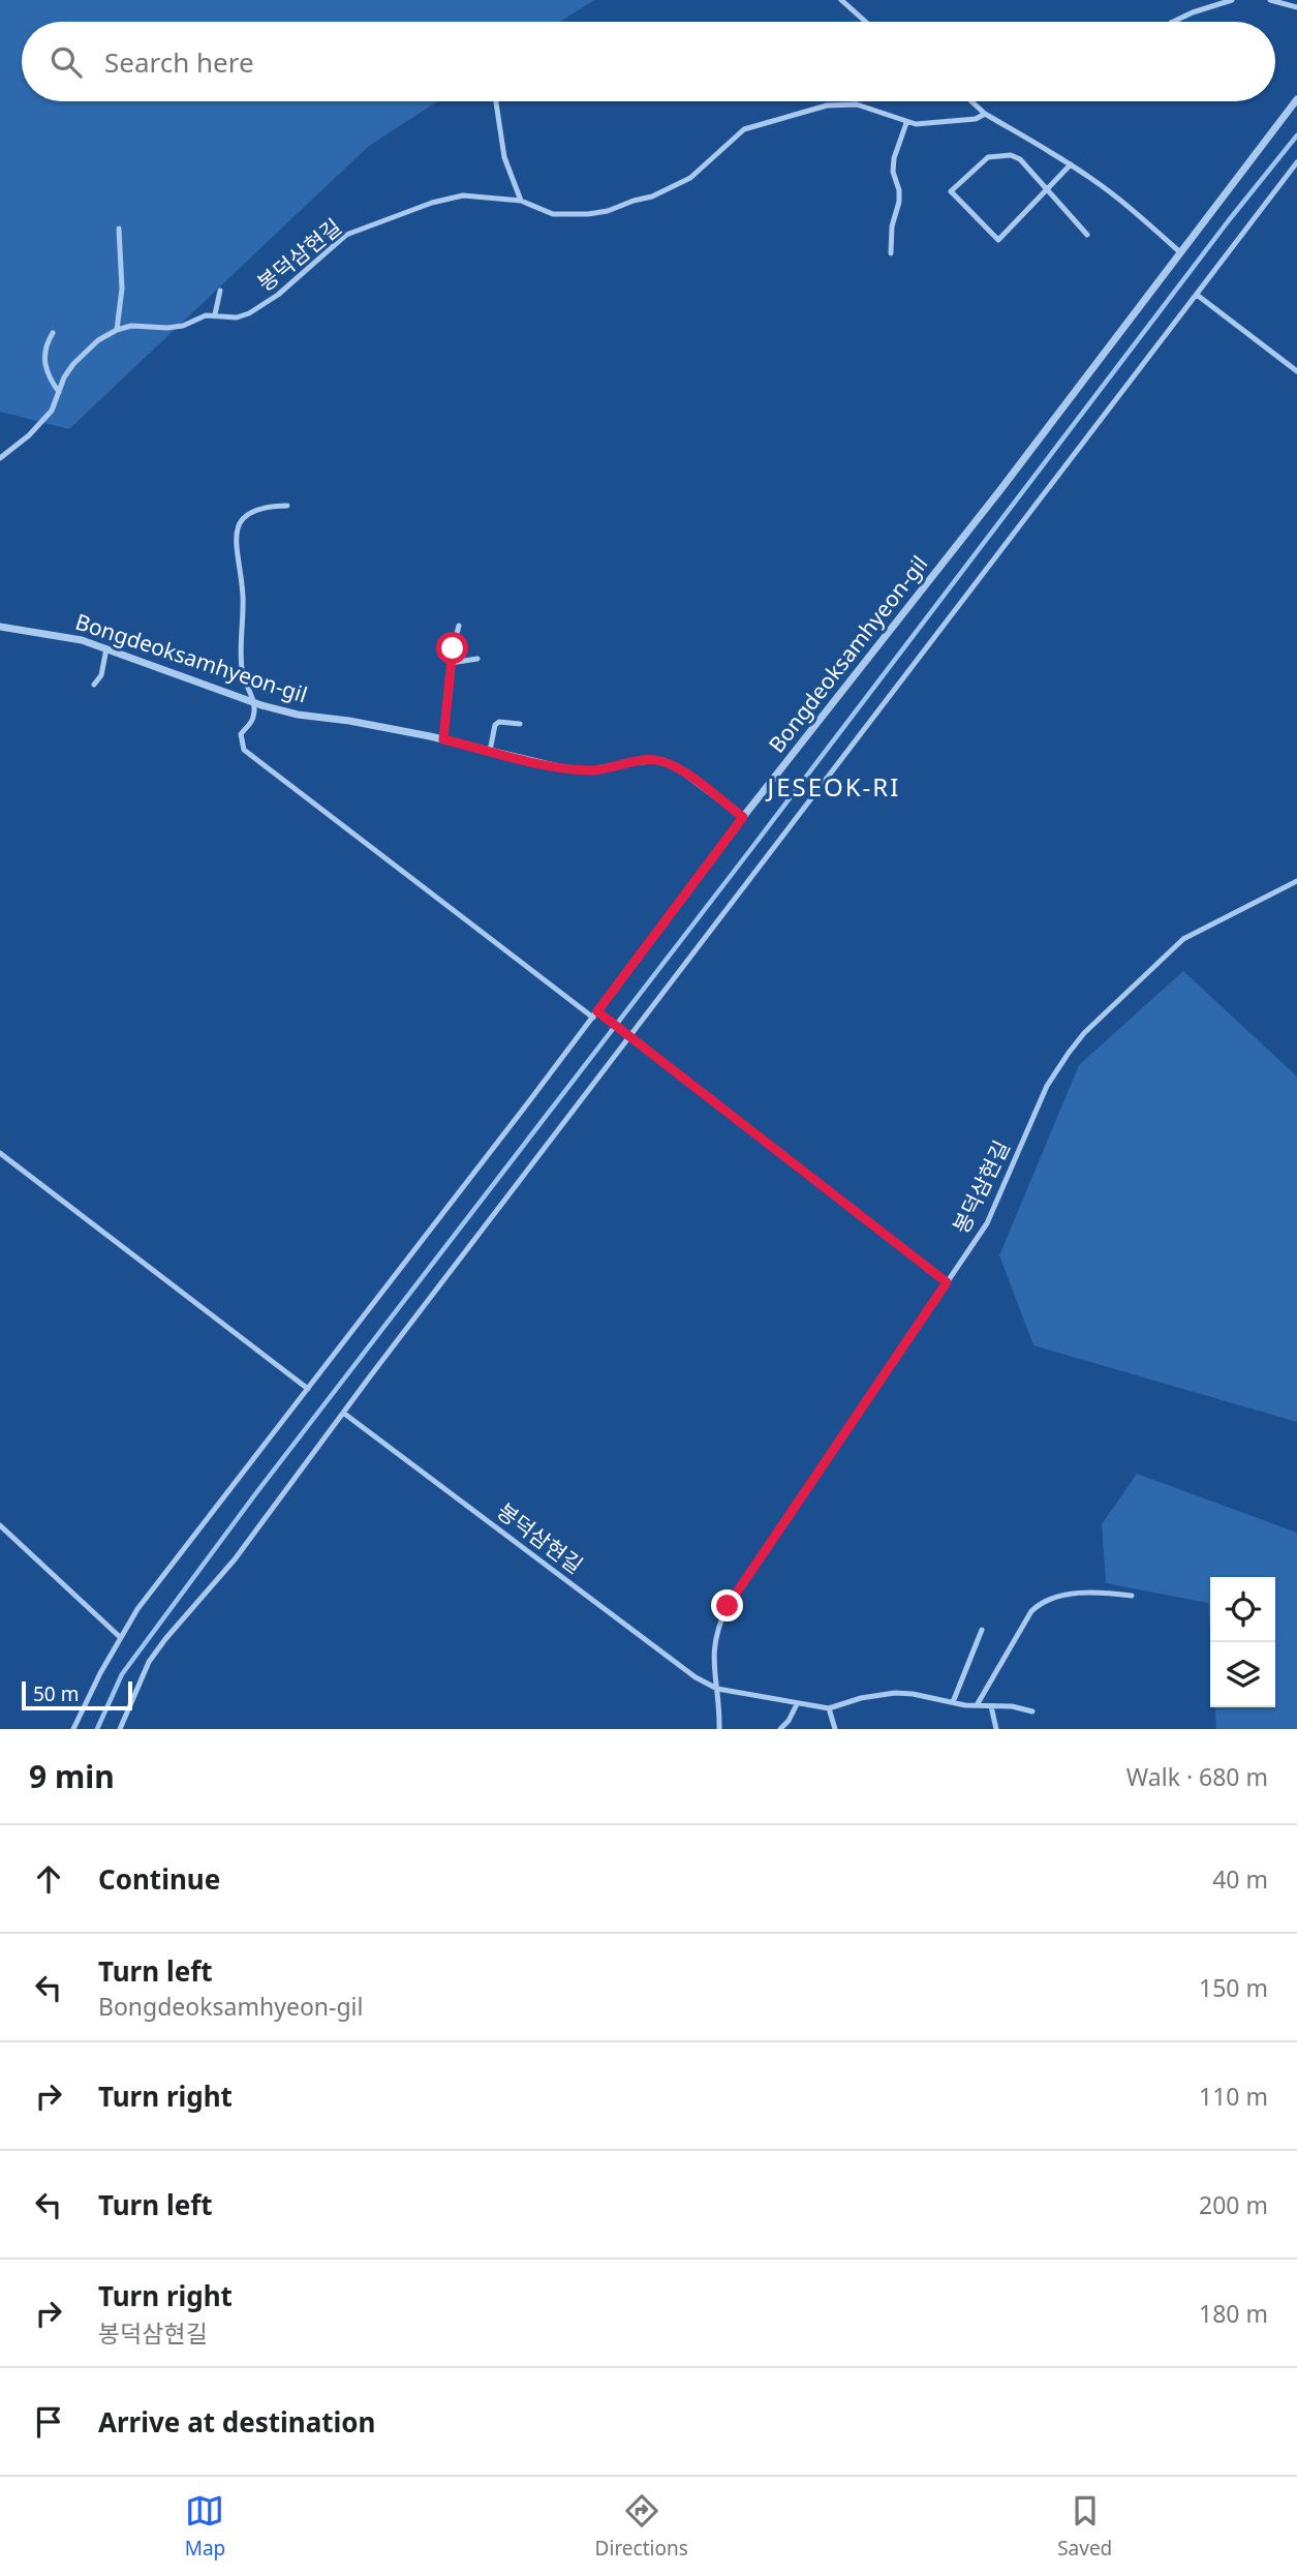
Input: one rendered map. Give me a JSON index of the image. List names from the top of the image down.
{
  "streets": {
    "street": ["Bongdeoksamhyeon-gil"],
    "lane": ["봉덕삼현길"]
  },
  "districts": ["JESEOK-RI"],
  "scale_bar": "50 m",
  "page": {
    "search": "Search here",
    "scale": "50 m",
    "heading": ["9 min", "Walk · 680 m"],
    "list": [
      ["Continue", "40 m"],
      ["Turn left", "Bongdeoksamhyeon-gil", "150 m"],
      ["Turn right", "110 m"],
      ["Turn left", "200 m"],
      ["Turn right", "봉덕삼현길", "180 m"],
      "Arrive at destination"
    ],
    "nav": ["Map", "Directions", "Saved"]
  }
}
